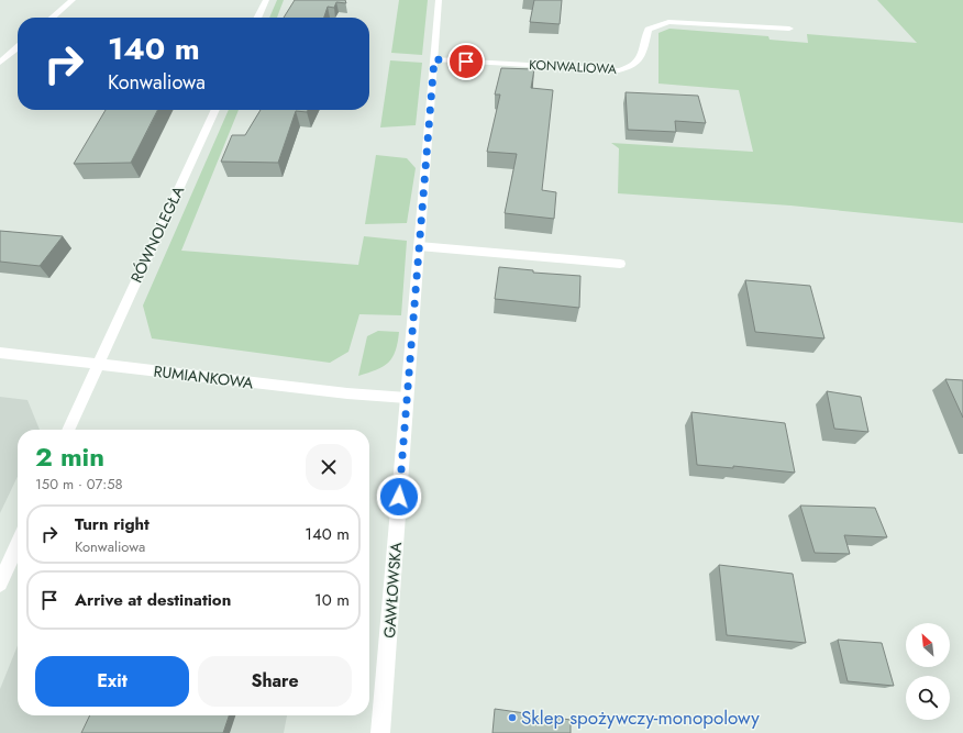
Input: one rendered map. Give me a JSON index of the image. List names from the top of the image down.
{
  "streets": {
    "street": [
      "KONWALIOWA",
      "RÓWNOLEGŁA",
      "RUMIANKOWA",
      "GAWŁOWSKA"
    ]
  },
  "crossings": [
    ["KONWALIOWA", "GAWŁOWSKA"],
    ["RÓWNOLEGŁA", "RUMIANKOWA"],
    ["RUMIANKOWA", "GAWŁOWSKA"]
  ],
  "places": ["Sklep spożywczy-monopolowy"],
  "north": "top left",
  "page": {
    "turn": ["140 m", "Konwaliowa"],
    "heading": ["2 min", "150 m · 07:58"],
    "list": [
      {
        "name": "Turn right",
        "note": "Konwaliowa",
        "value": "140 m"
      },
      {
        "name": "Arrive at destination",
        "value": "10 m"
      }
    ],
    "buttons": ["Exit", "Share"]
  }
}
